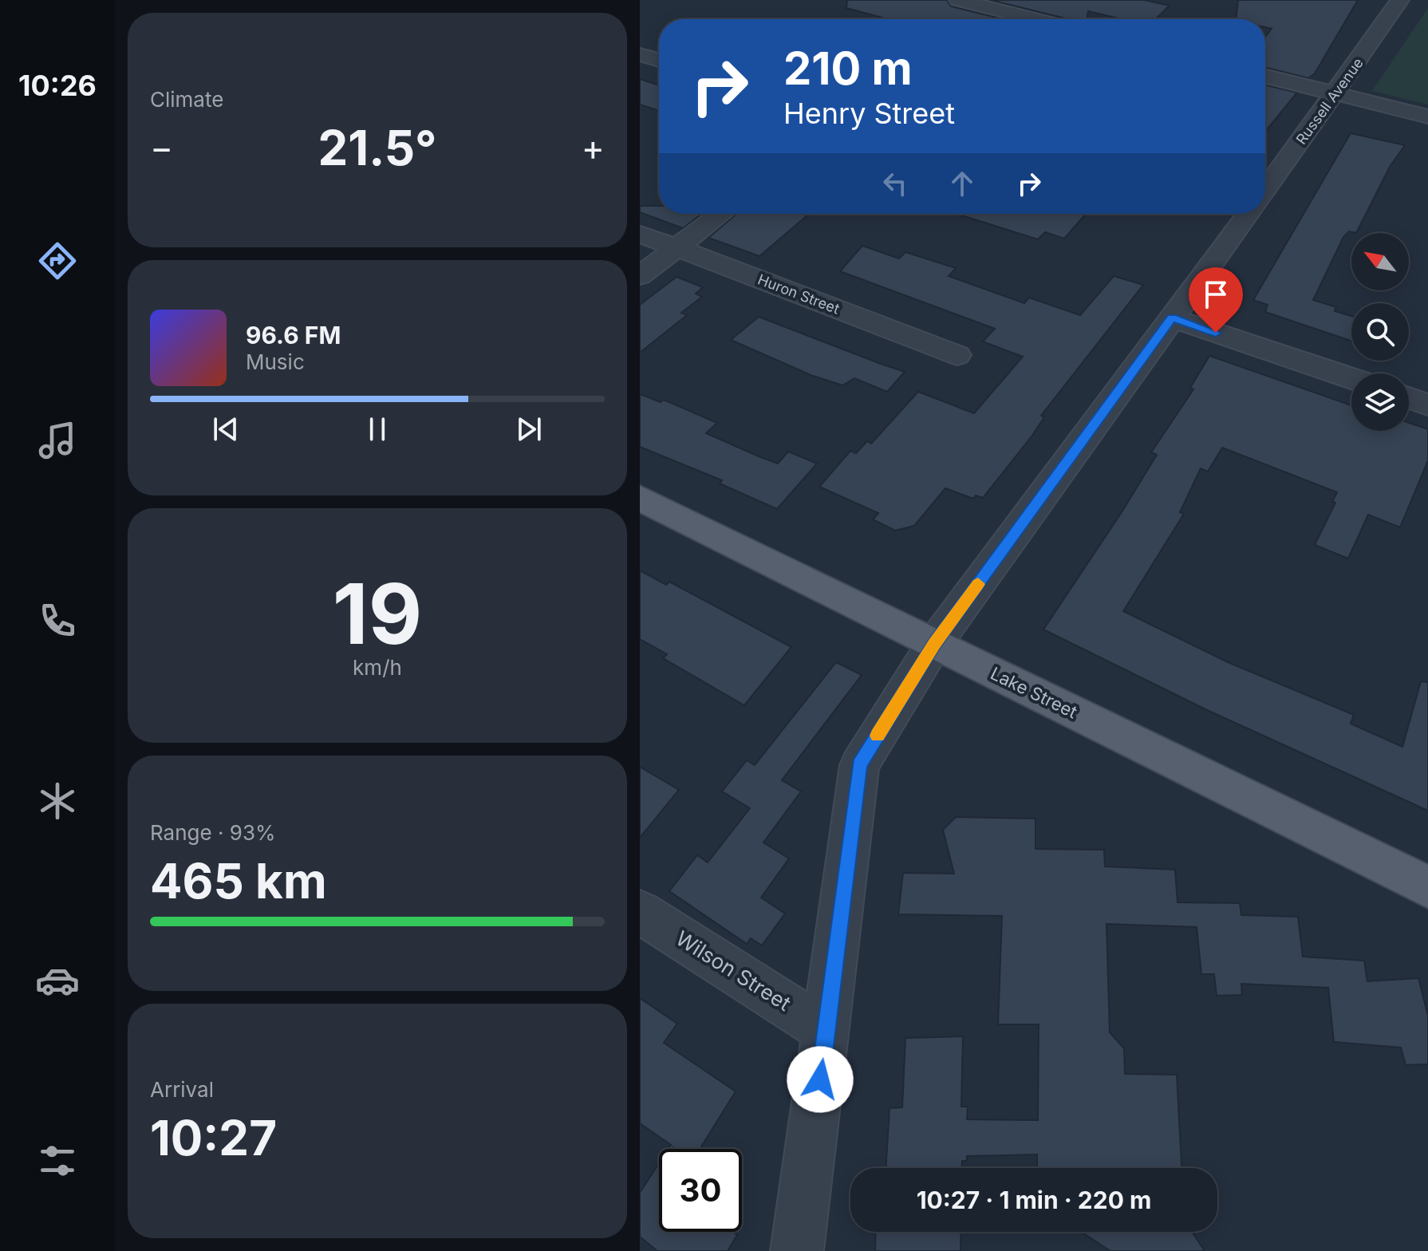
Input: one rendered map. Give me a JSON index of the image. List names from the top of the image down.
{
  "streets": {
    "main road": ["Lake Street"],
    "street": ["Russell Avenue", "Huron Street", "Wilson Street"]
  },
  "north": "top left",
  "page": {
    "tabs": "10:26",
    "tile": [
      "Climate",
      ["19", "km/h"],
      ["Range · 93%", "465 km"],
      ["Arrival", "10:27"]
    ],
    "turn": ["210 m", "Henry Street"],
    "heat": ["−", "21.5°", "+"],
    "song": ["96.6 FM", "Music"],
    "limit": "30",
    "trip": "10:27 · 1 min · 220 m"
  }
}
